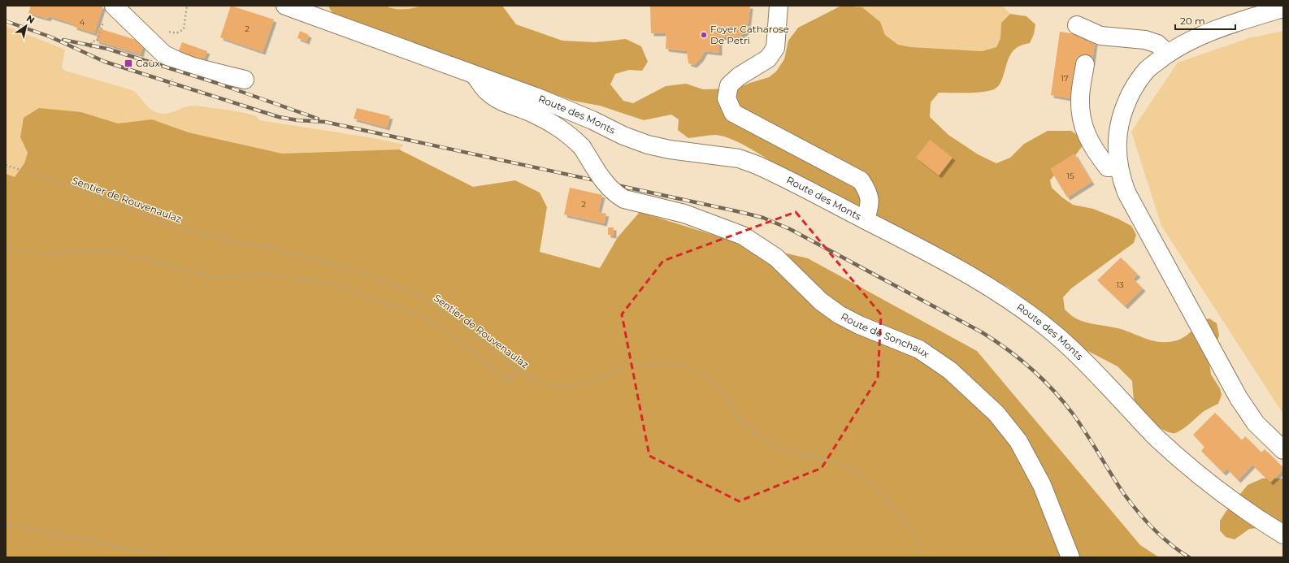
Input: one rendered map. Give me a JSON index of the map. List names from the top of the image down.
{
  "streets": {
    "street": ["Route des Monts", "Route de Sonchaux"],
    "path": ["Sentier de Rouvenaulaz"]
  },
  "crossings": [
    ["Route des Monts", "Route de Sonchaux"]
  ],
  "places": {
    "other": ["Foyer Catharose De Petri"],
    "transit": ["Caux"]
  },
  "house_numbers": [
    "4",
    "2",
    "17",
    "15",
    "2",
    "13"
  ],
  "scale_bar": "20 m",
  "north": "top right"
}
